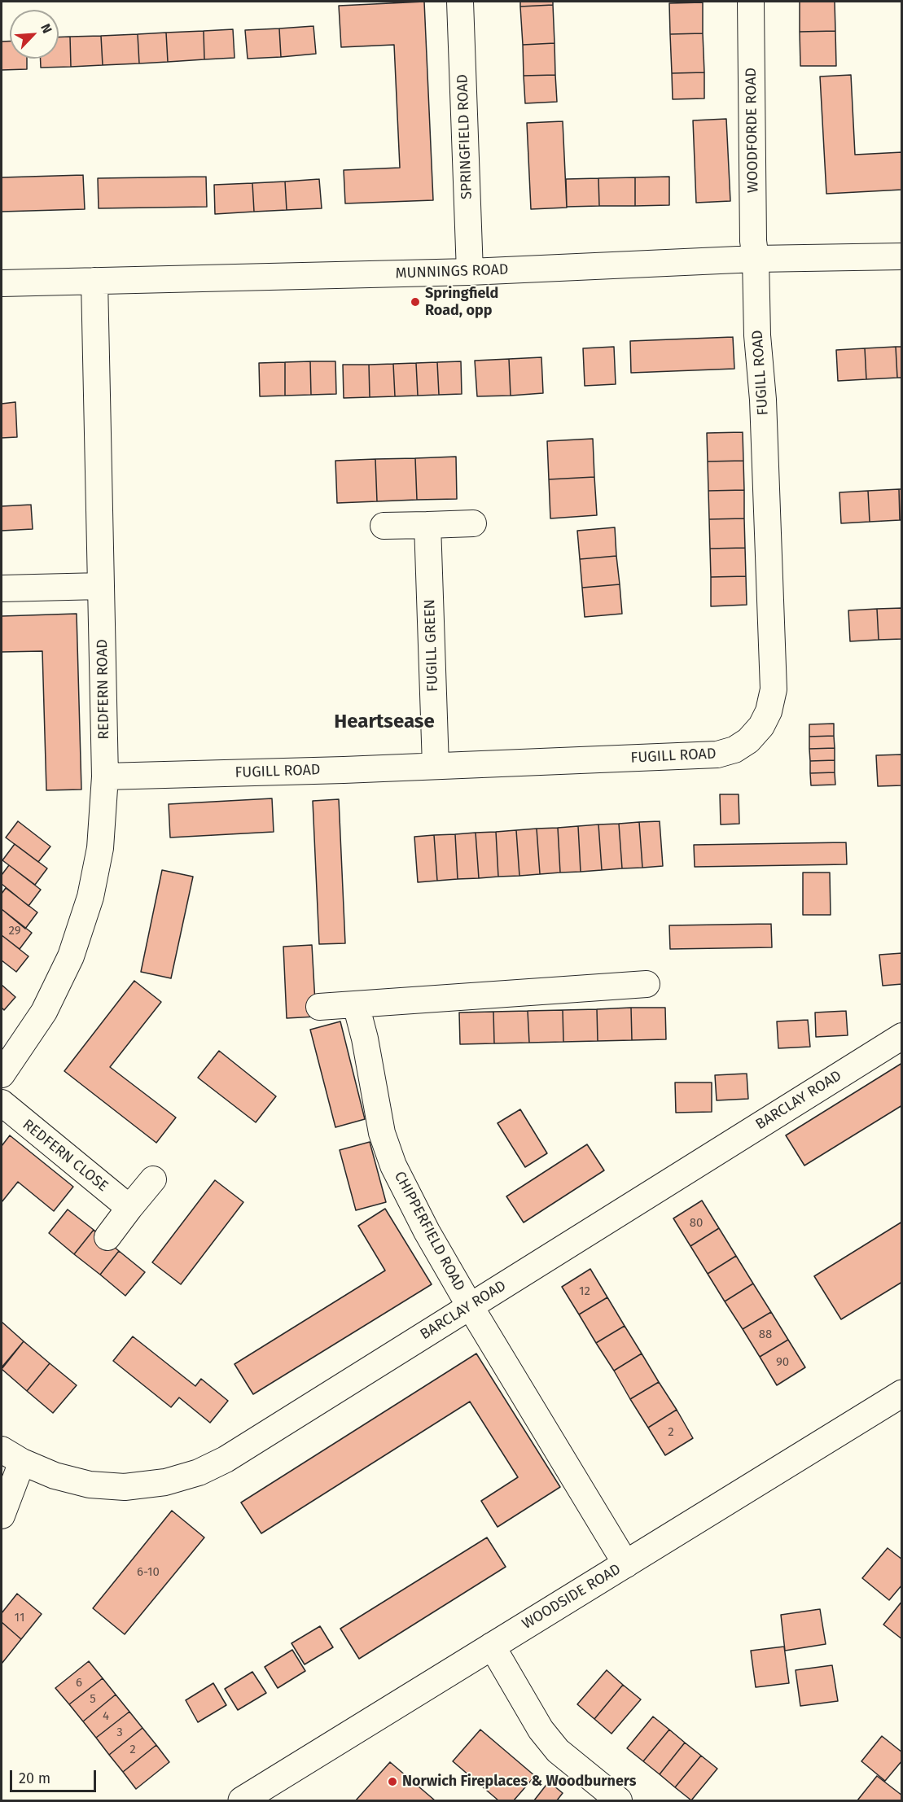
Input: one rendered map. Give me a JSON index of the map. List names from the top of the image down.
{
  "streets": {
    "street": [
      "WOODFORDE ROAD",
      "SPRINGFIELD ROAD",
      "MUNNINGS ROAD",
      "FUGILL ROAD",
      "FUGILL GREEN",
      "REDFERN ROAD",
      "BARCLAY ROAD",
      "REDFERN CLOSE",
      "CHIPPERFIELD ROAD",
      "WOODSIDE ROAD"
    ]
  },
  "crossings": [
    ["WOODFORDE ROAD", "MUNNINGS ROAD"],
    ["WOODFORDE ROAD", "FUGILL ROAD"],
    ["SPRINGFIELD ROAD", "MUNNINGS ROAD"],
    ["MUNNINGS ROAD", "FUGILL ROAD"],
    ["MUNNINGS ROAD", "REDFERN ROAD"],
    ["FUGILL ROAD", "FUGILL GREEN"],
    ["FUGILL ROAD", "REDFERN ROAD"],
    ["BARCLAY ROAD", "CHIPPERFIELD ROAD"],
    ["CHIPPERFIELD ROAD", "WOODSIDE ROAD"]
  ],
  "districts": ["Heartsease"],
  "places": ["Springfield Road, opp", "Norwich Fireplaces & Woodburners"],
  "house_numbers": [
    "29",
    "80",
    "12",
    "88",
    "90",
    "2",
    "6-10",
    "11",
    "6",
    "5",
    "4",
    "3",
    "2"
  ],
  "scale_bar": "20 m",
  "north": "top right"
}
